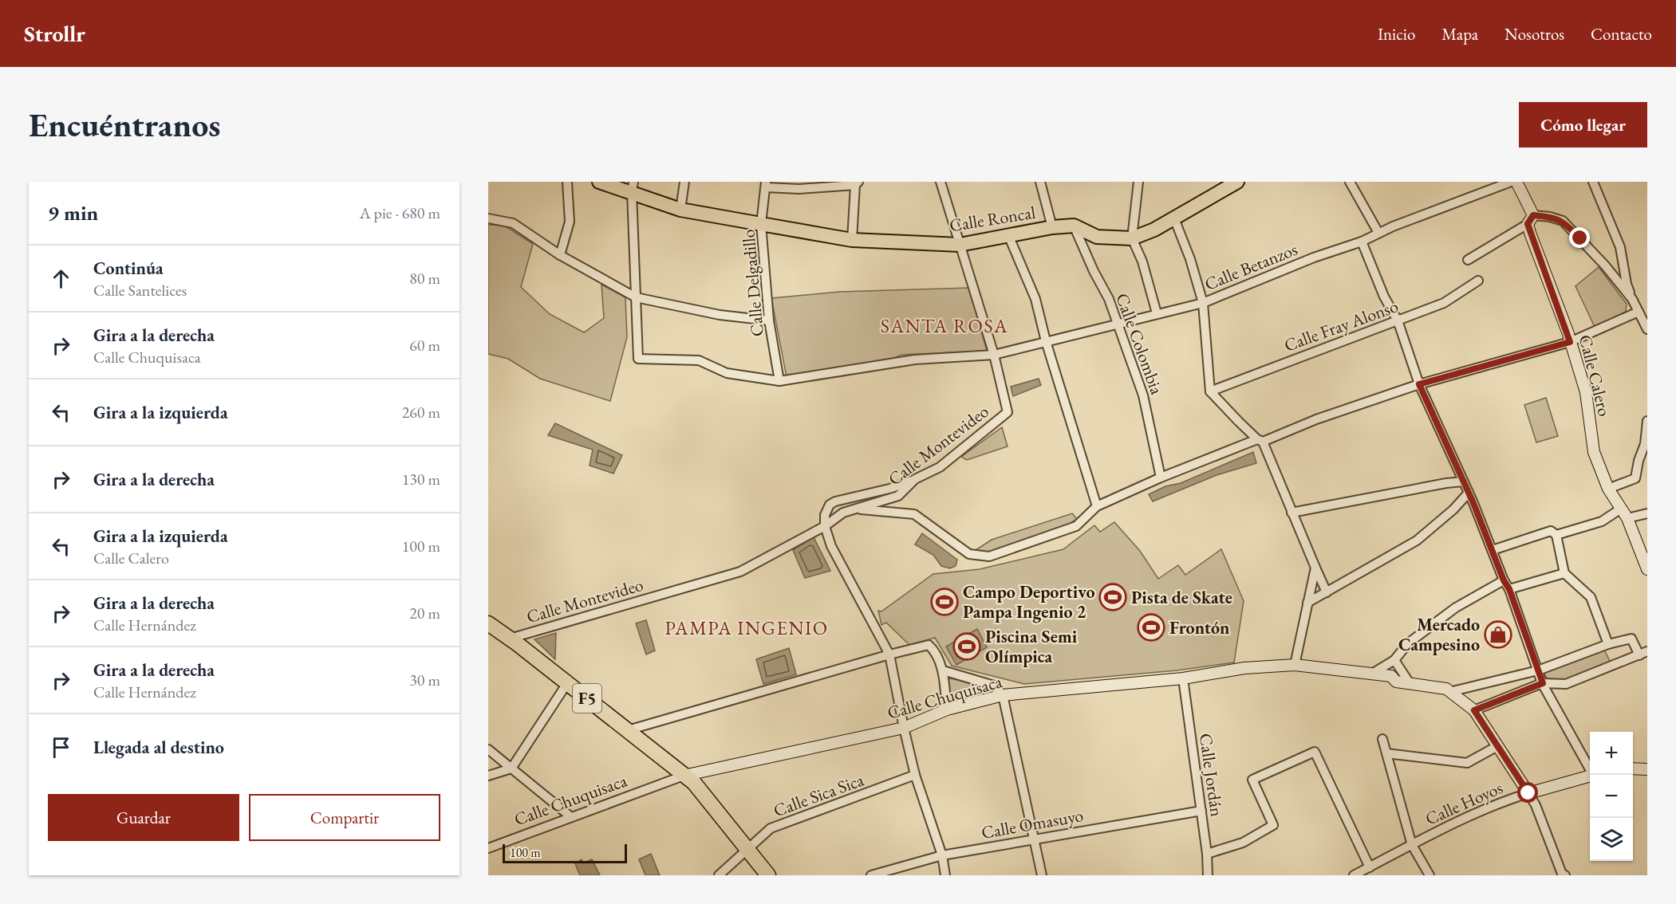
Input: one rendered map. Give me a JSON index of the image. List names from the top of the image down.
{
  "streets": {
    "highway": ["F5"],
    "main road": [
      "Calle Roncal",
      "Calle Calero",
      "Calle Chuquisaca",
      "Calle Hoyos"
    ],
    "street": [
      "Calle Betanzos",
      "Calle Delgadillo",
      "Calle Fray Alonso",
      "Calle Colombia",
      "Calle Montevideo",
      "Calle Jordán",
      "Calle Sica Sica",
      "Calle Omasuyo"
    ]
  },
  "crossings": [
    ["Calle Roncal", "Calle Delgadillo"],
    ["Calle Roncal", "Calle Colombia"],
    ["Calle Roncal", "Calle Montevideo"],
    ["Calle Betanzos", "Calle Delgadillo"],
    ["Calle Betanzos", "Calle Colombia"],
    ["Calle Betanzos", "Calle Montevideo"],
    ["Calle Montevideo", "F5"],
    ["Calle Chuquisaca", "F5"],
    ["Calle Chuquisaca", "Calle Jordán"],
    ["F5", "Calle Sica Sica"],
    ["Calle Jordán", "Calle Omasuyo"]
  ],
  "districts": ["SANTA ROSA", "PAMPA INGENIO"],
  "places": {
    "sports": [
      "Pista de Skate",
      "Campo Deportivo Pampa Ingenio 2",
      "Frontón",
      "Piscina Semi Olímpica"
    ],
    "shop": ["Mercado Campesino"]
  },
  "scale_bar": "100 m",
  "page": {
    "header": "Strollr",
    "nav": [
      "Inicio",
      "Mapa",
      "Nosotros",
      "Contacto"
    ],
    "buttons": [
      "Cómo llegar",
      ["Guardar", "Compartir"]
    ],
    "title": "Encuéntranos",
    "heading": ["9 min", "A pie · 680 m"],
    "list": [
      ["Continúa", "Calle Santelices", "80 m"],
      ["Gira a la derecha", "Calle Chuquisaca", "60 m"],
      ["Gira a la izquierda", "260 m"],
      ["Gira a la derecha", "130 m"],
      ["Gira a la izquierda", "Calle Calero", "100 m"],
      ["Gira a la derecha", "Calle Hernández", "20 m"],
      ["Gira a la derecha", "Calle Hernández", "30 m"],
      "Llegada al destino"
    ],
    "map_buttons": ["+", "−"],
    "scale": "100 m"
  }
}
